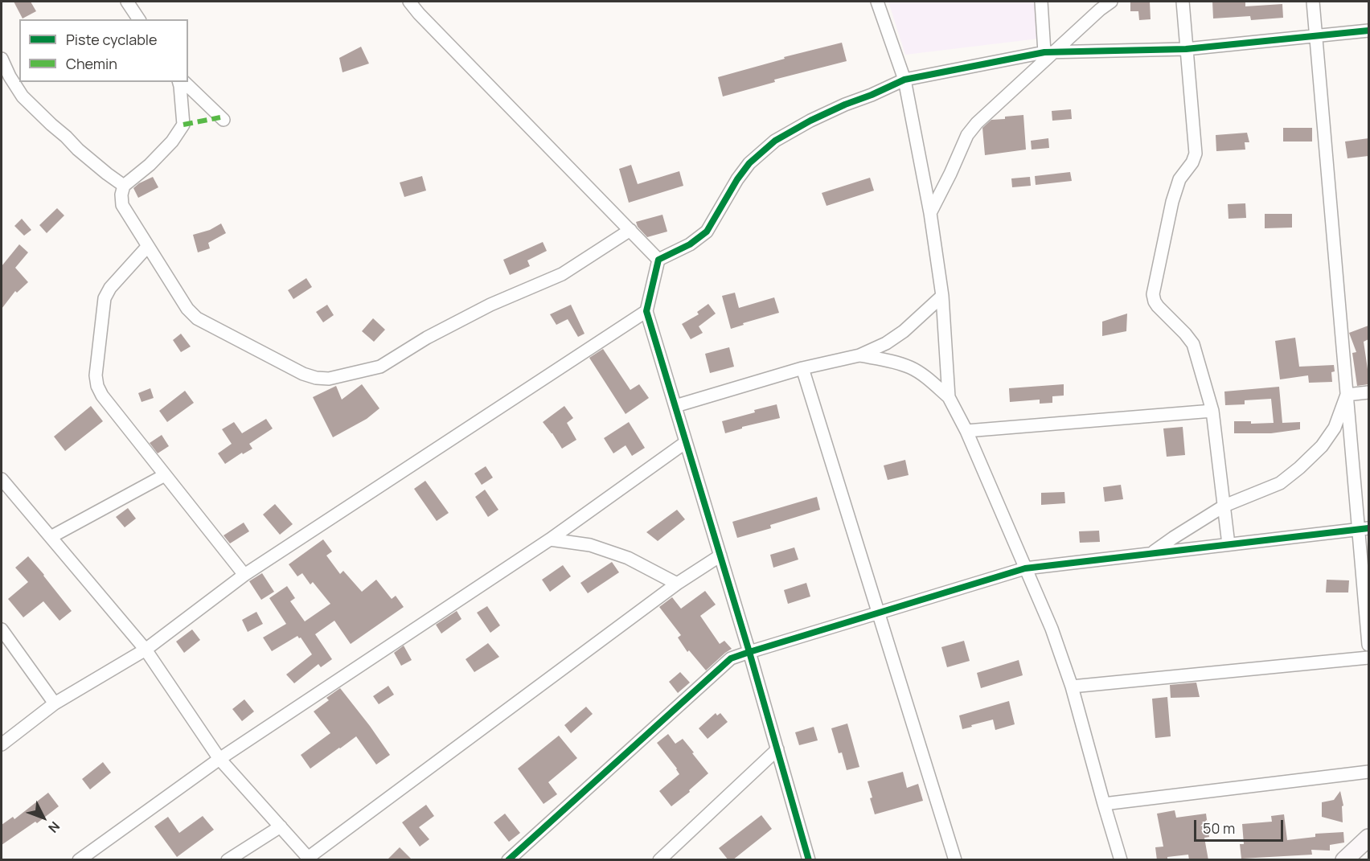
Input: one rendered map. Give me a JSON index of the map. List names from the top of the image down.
{
  "legend": ["Piste cyclable", "Chemin"],
  "scale_bar": "50 m",
  "north": "bottom right"
}
